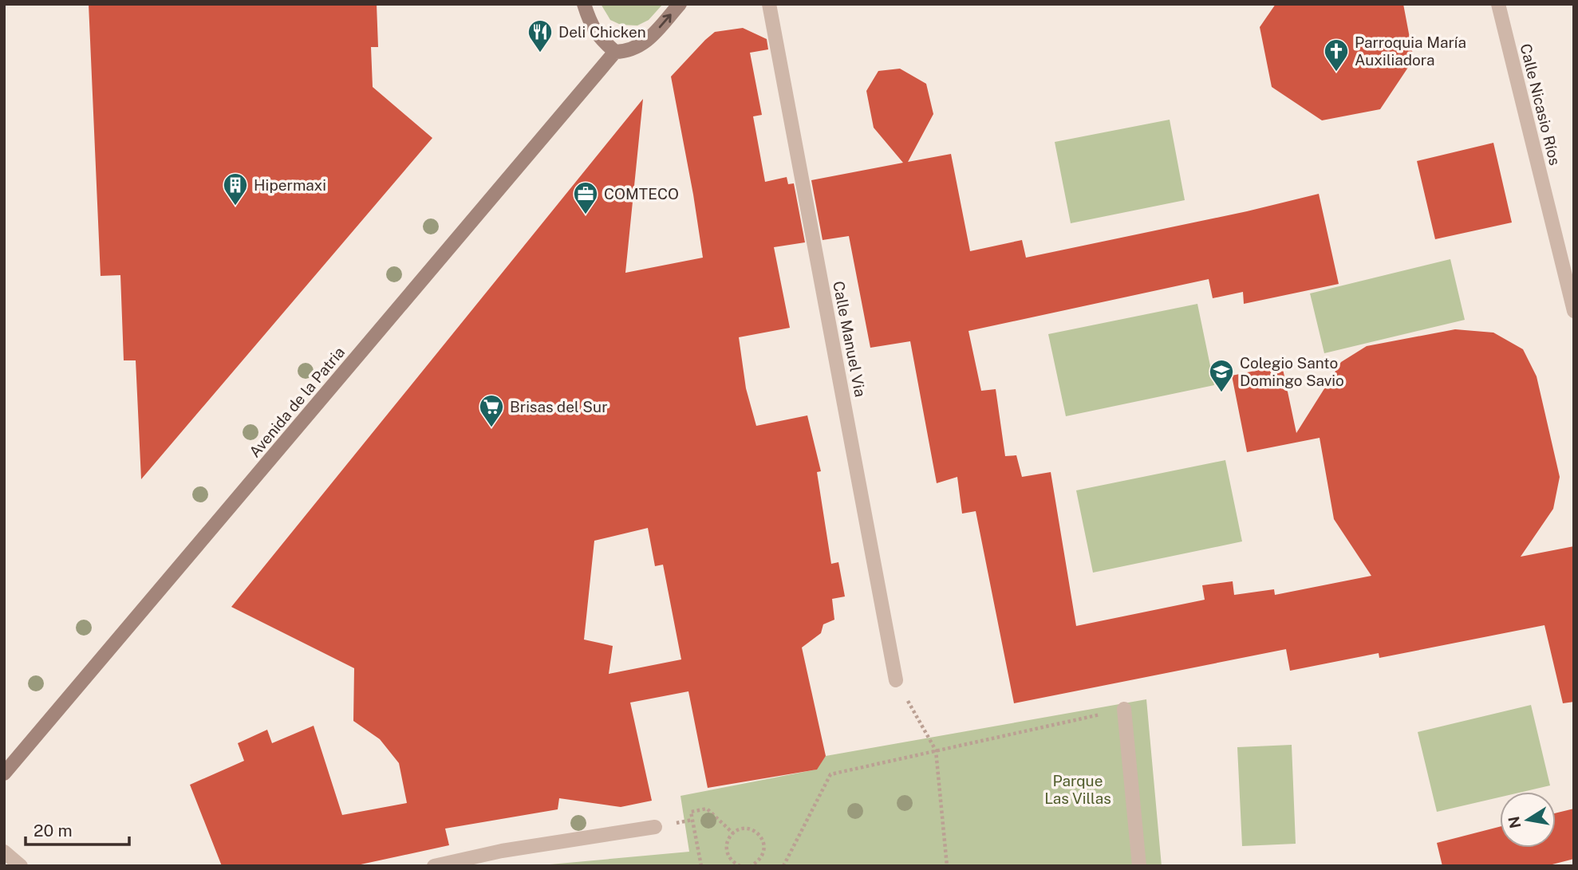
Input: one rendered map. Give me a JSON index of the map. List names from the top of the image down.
{
  "streets": {
    "main road": ["Avenida de la Patria"],
    "street": ["Calle Nicasio Ríos", "Calle Manuel Via"]
  },
  "parks": ["Parque Las Villas"],
  "places": {
    "restaurant": ["Deli Chicken"],
    "church": ["Parroquia María Auxiliadora"],
    "building": ["Hipermaxi"],
    "office": ["COMTECO"],
    "school or university": ["Colegio Santo Domingo Savio"],
    "supermarket": ["Brisas del Sur"]
  },
  "scale_bar": "20 m",
  "north": "left"
}
